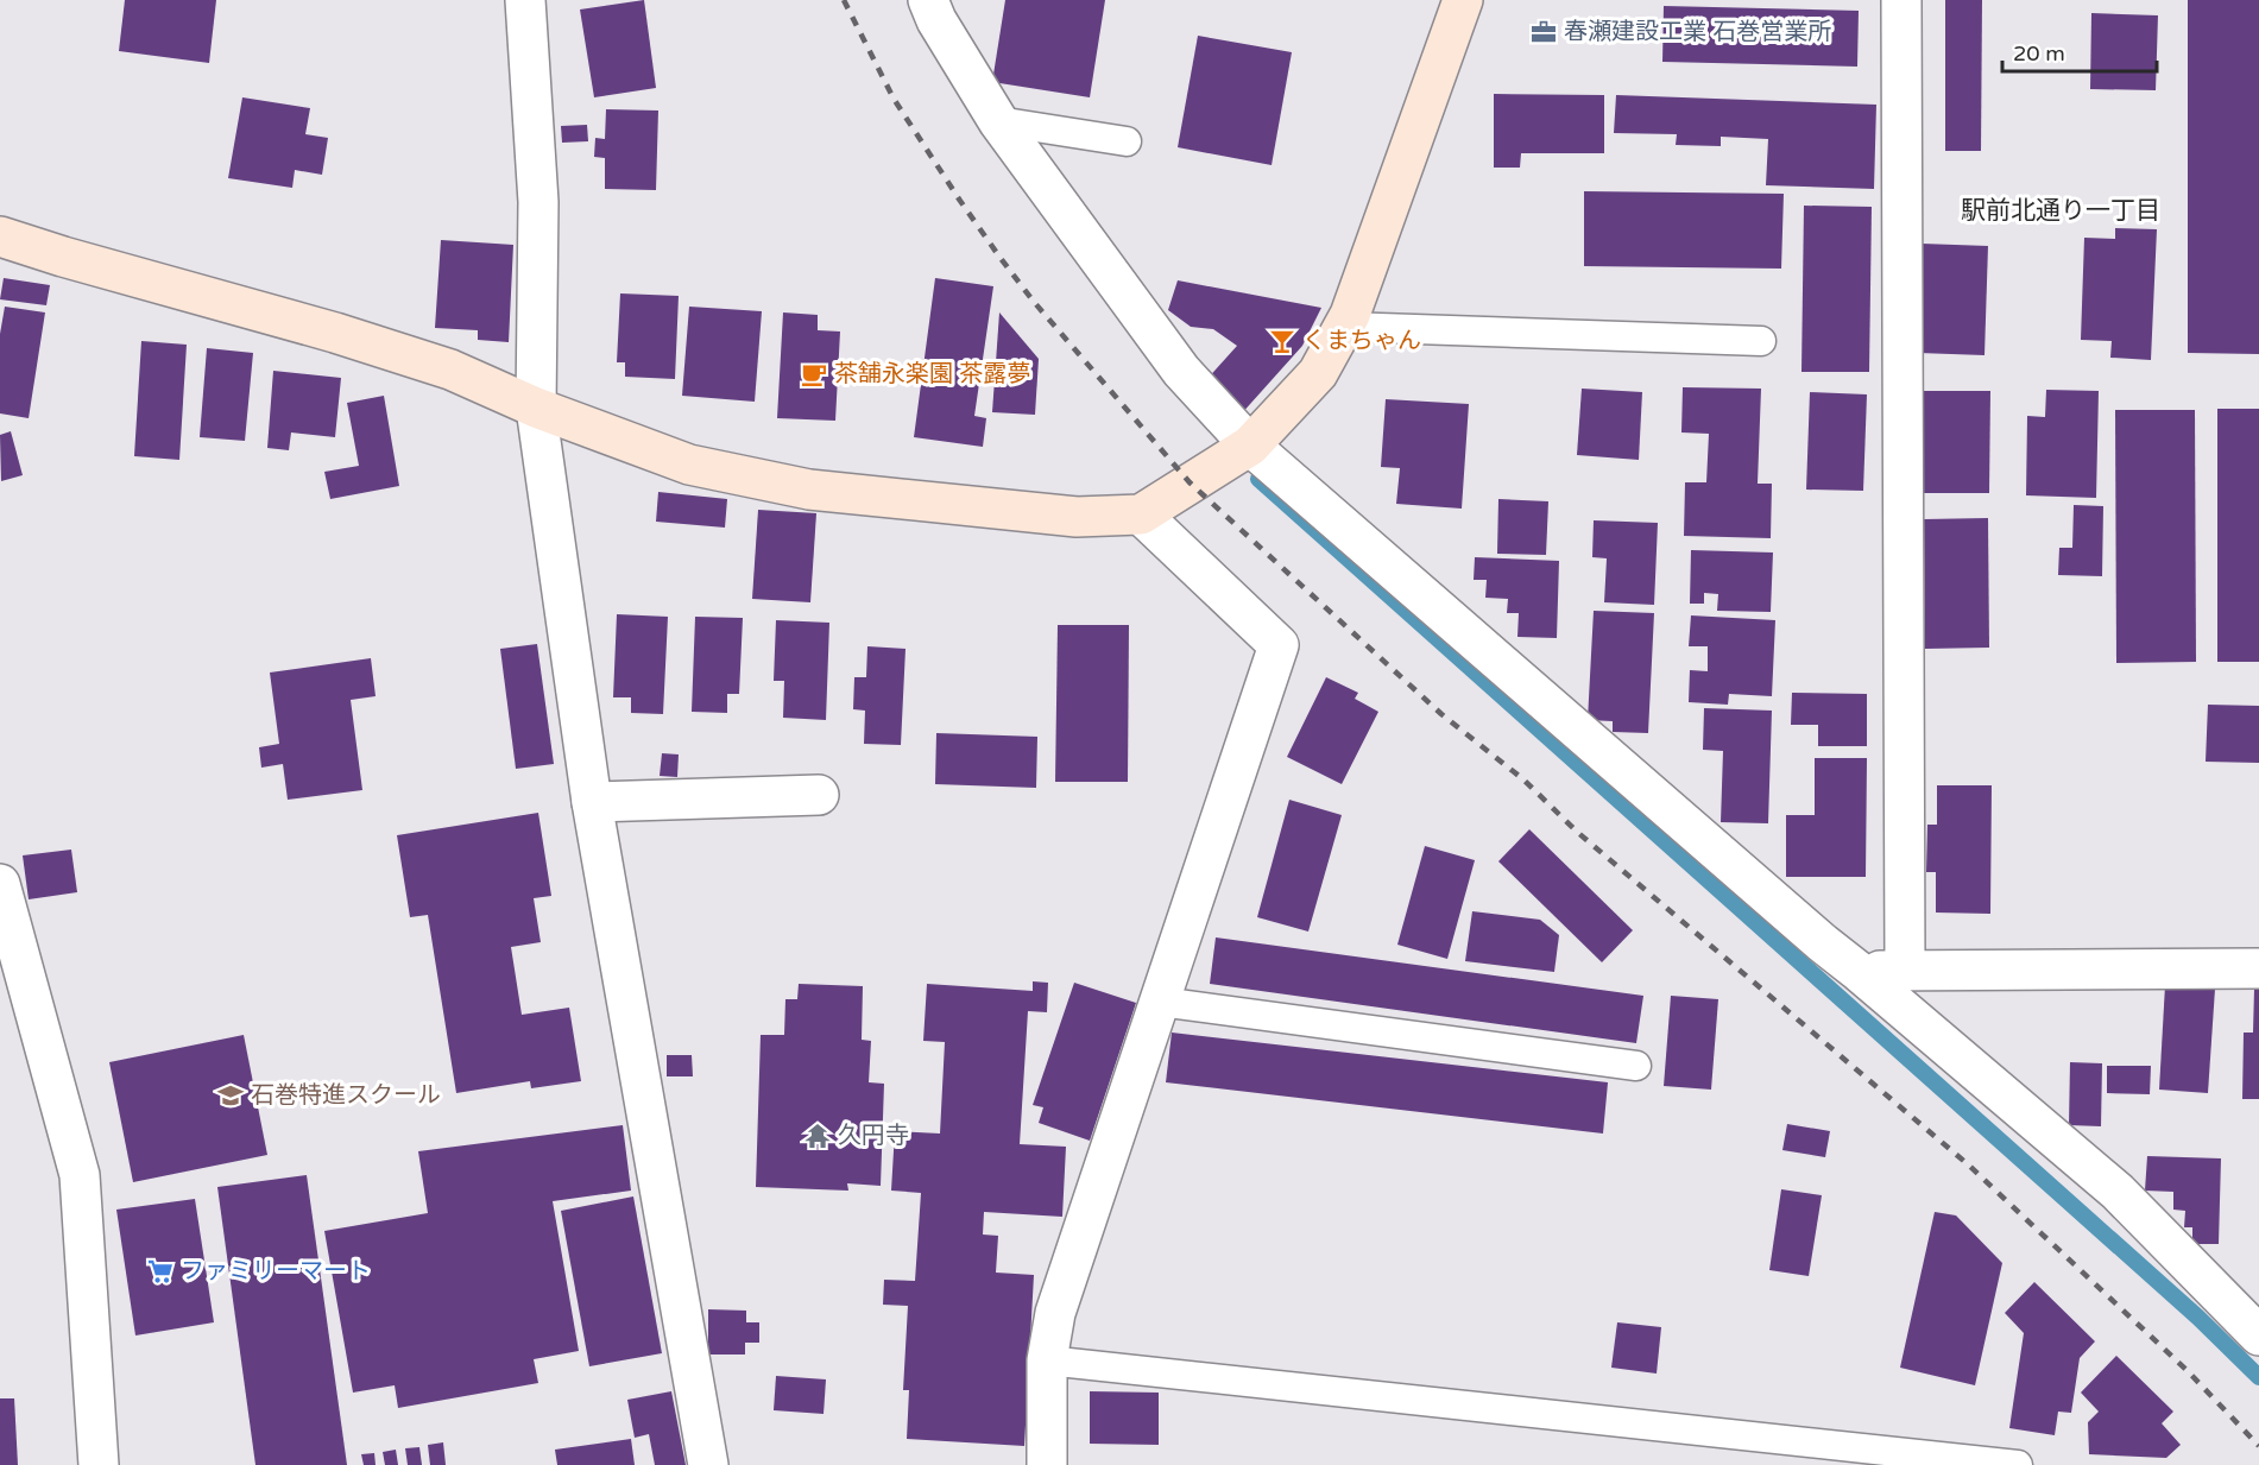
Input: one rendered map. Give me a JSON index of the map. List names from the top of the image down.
{
  "districts": ["駅前北通り一丁目"],
  "places": {
    "office": ["春瀬建設工業 石巻営業所"],
    "bar": ["くまちゃん"],
    "cafe": ["茶舗永楽園 茶露夢"],
    "school or university": ["石巻特進スクール"],
    "temple": ["久円寺"],
    "supermarket": ["ファミリーマート"]
  },
  "scale_bar": "20 m"
}
